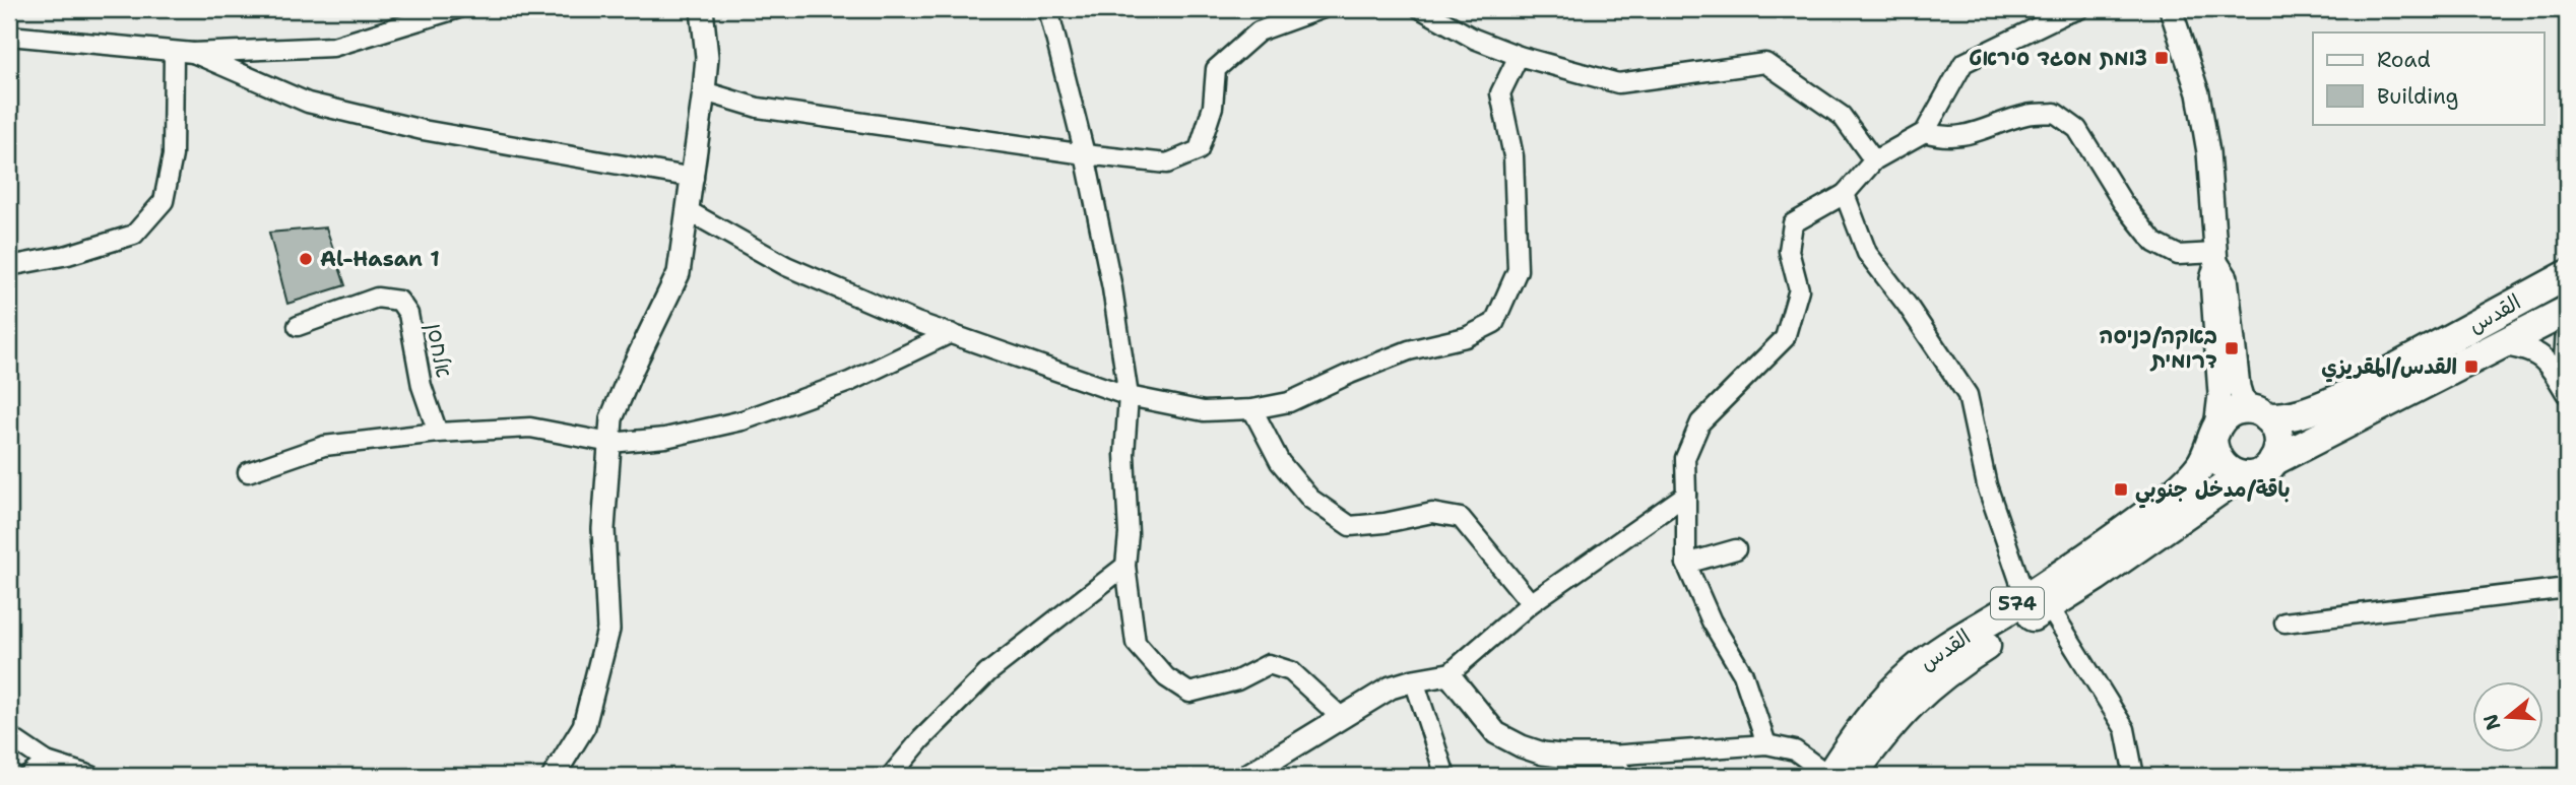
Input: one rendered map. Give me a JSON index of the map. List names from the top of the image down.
{
  "streets": {
    "main road": ["القدس", "574"],
    "street": ["אלחסן"]
  },
  "crossings": [
    ["القدس", "574"]
  ],
  "places": {
    "transit": [
      "צומת מסגד סיראט",
      "באקה/כניסה דרומית",
      "القدس/المقريزي",
      "باقة/مدخل جنوبي"
    ],
    "other": ["Al-Hasan 1"]
  },
  "legend": ["Road", "Building"],
  "north": "left"
}
